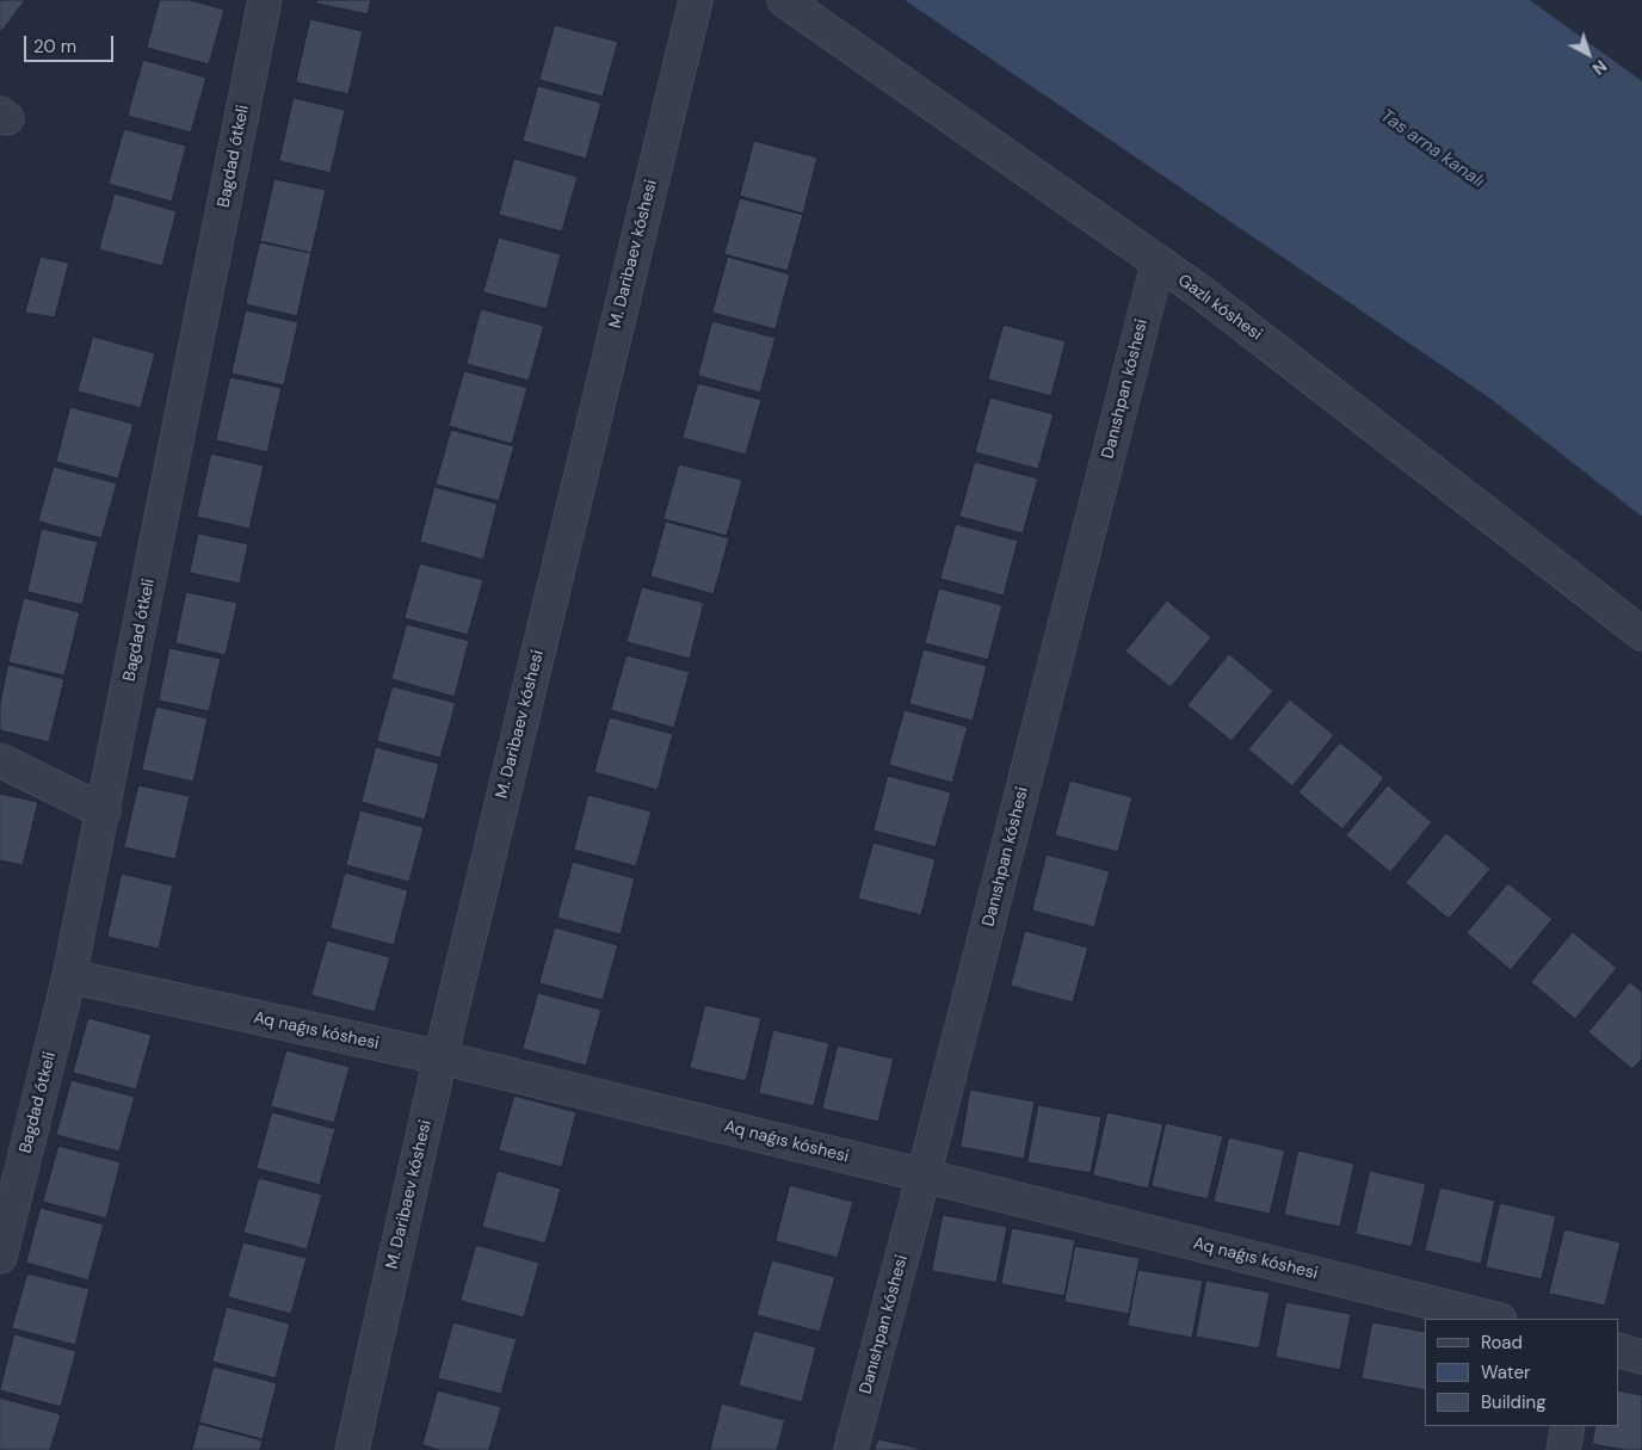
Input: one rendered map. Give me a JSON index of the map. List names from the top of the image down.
{
  "streets": {
    "street": [
      "Bagdad ótkeli",
      "M. Daribaev kóshesi",
      "Gazlı kóshesi",
      "Danıshpan kóshesi",
      "Aq naǵıs kóshesi"
    ]
  },
  "crossings": [
    ["Bagdad ótkeli", "Aq naǵıs kóshesi"],
    ["M. Daribaev kóshesi", "Aq naǵıs kóshesi"],
    ["Gazlı kóshesi", "Danıshpan kóshesi"],
    ["Danıshpan kóshesi", "Aq naǵıs kóshesi"]
  ],
  "water": ["Tas arna kanalı"],
  "legend": ["Road", "Water", "Building"],
  "scale_bar": "20 m",
  "north": "bottom right"
}
